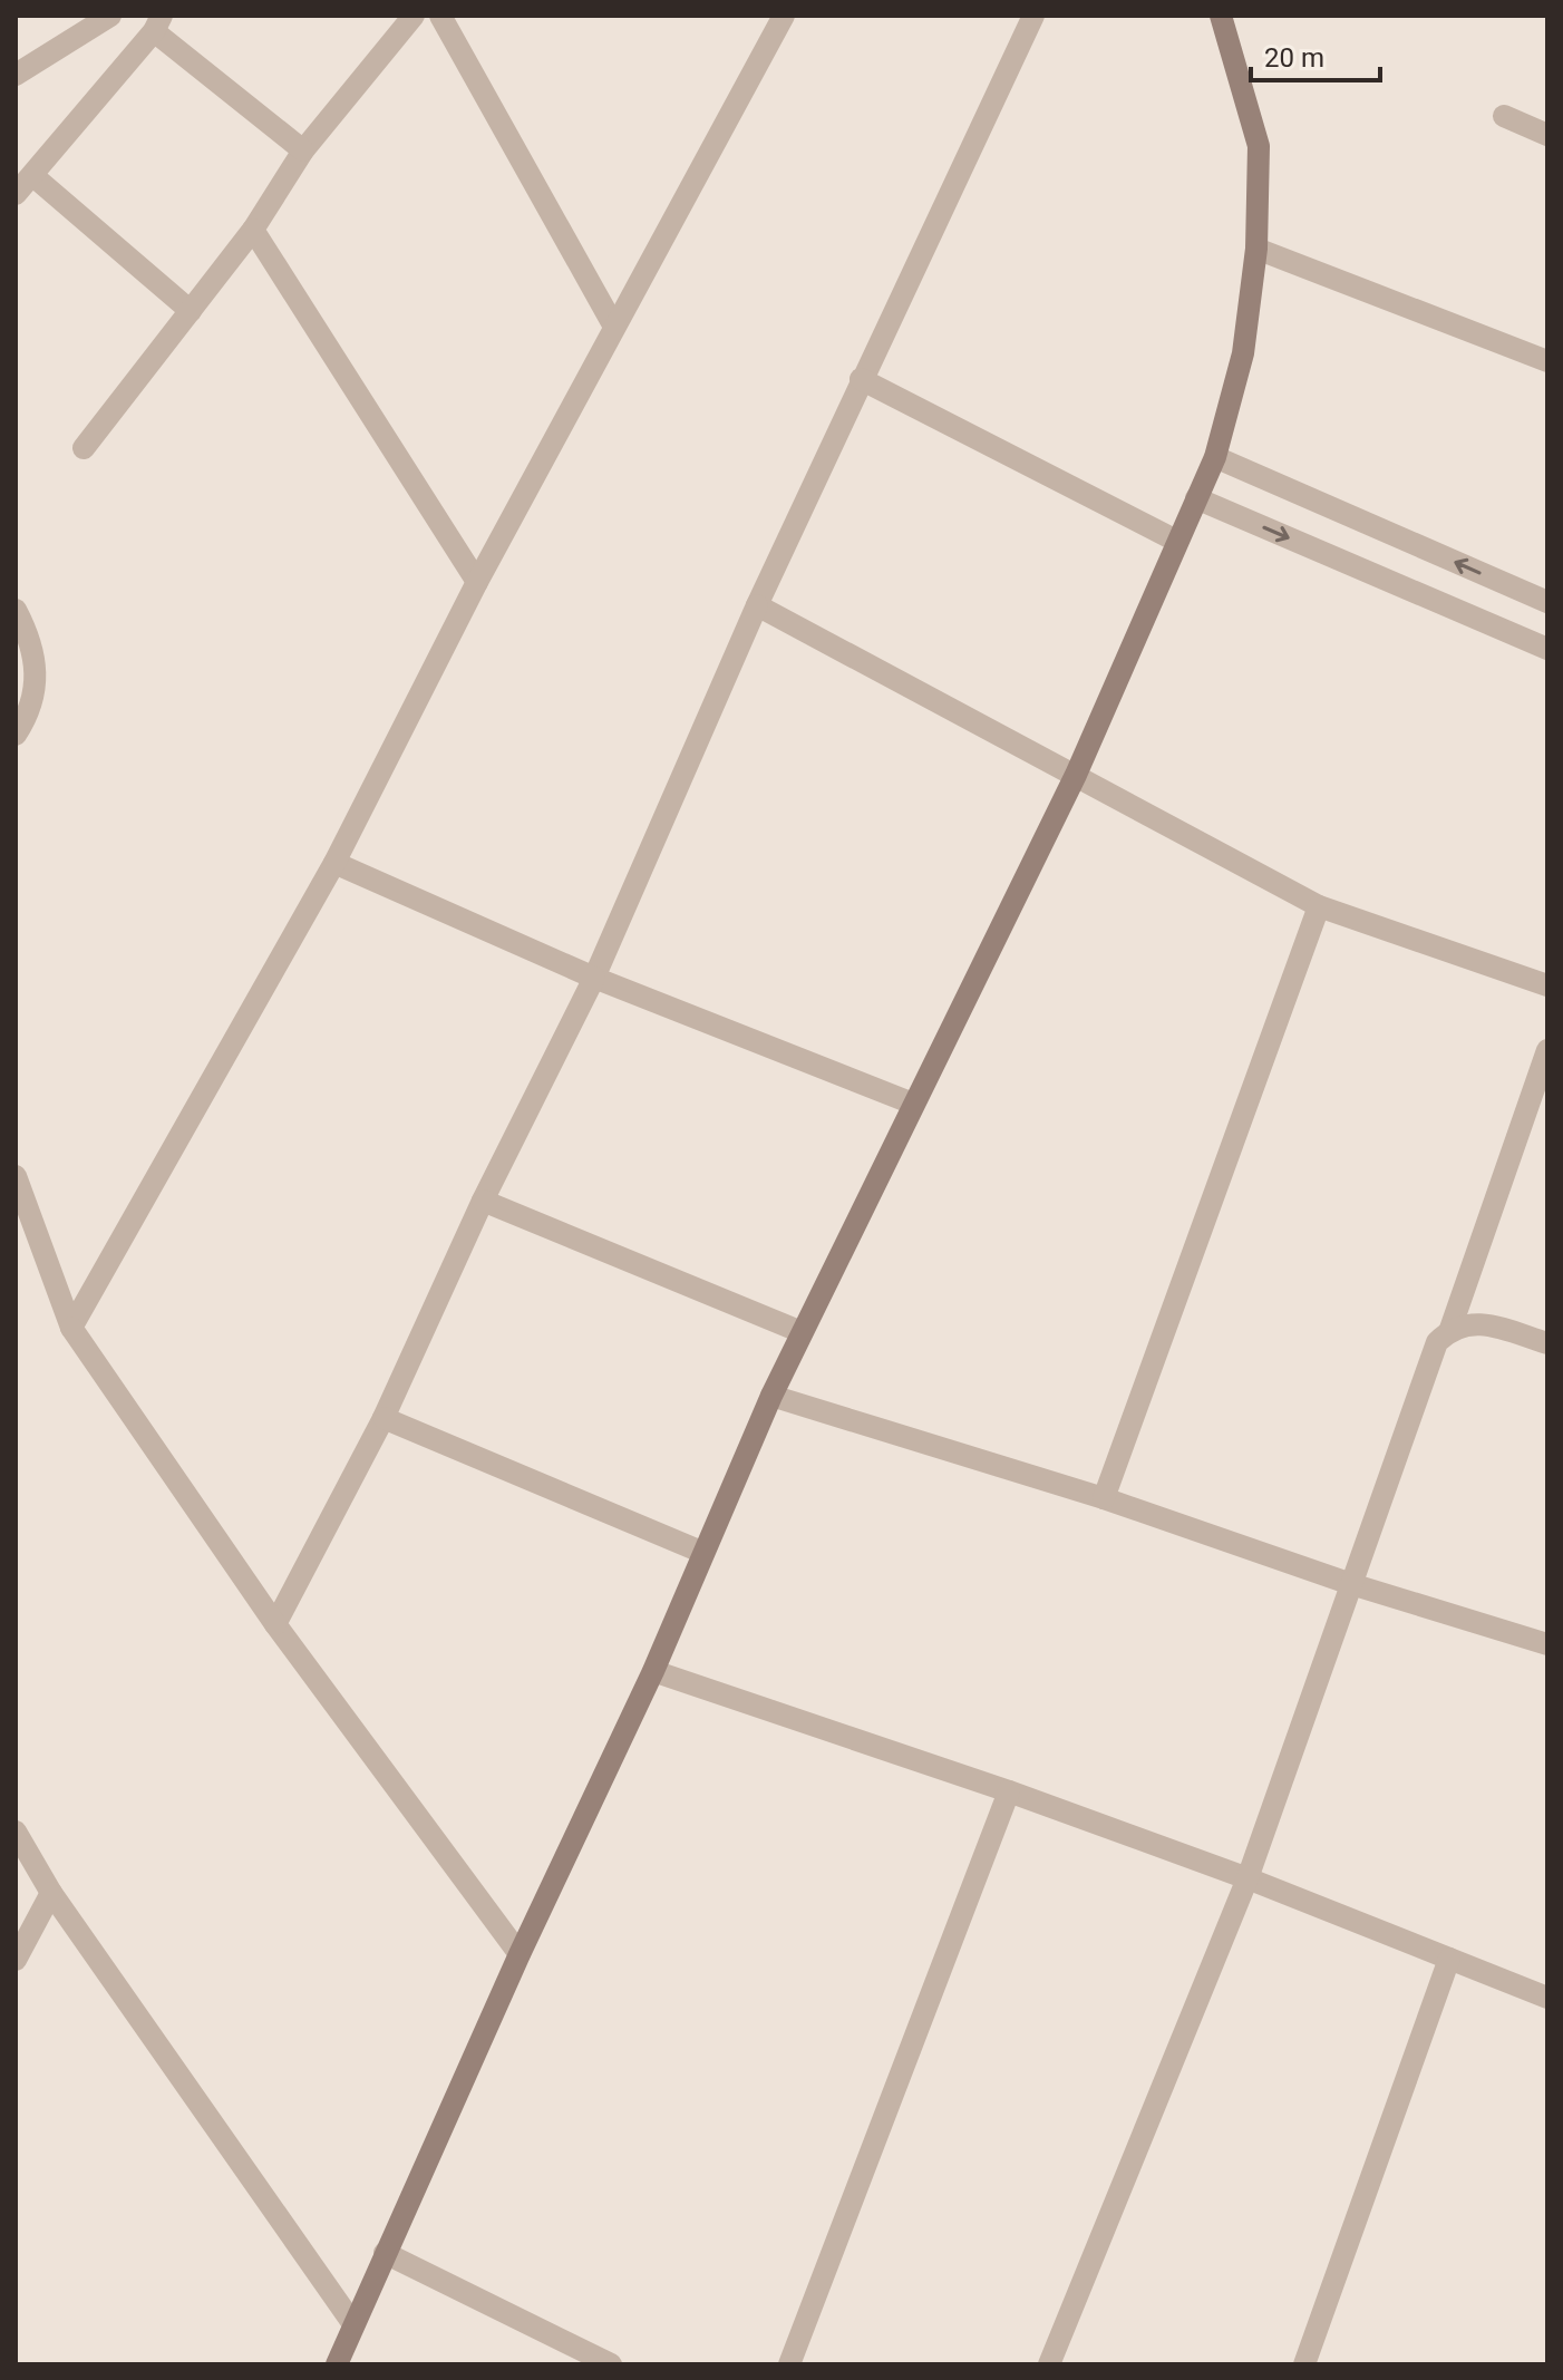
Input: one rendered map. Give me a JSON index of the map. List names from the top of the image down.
{
  "scale_bar": "20 m"
}
